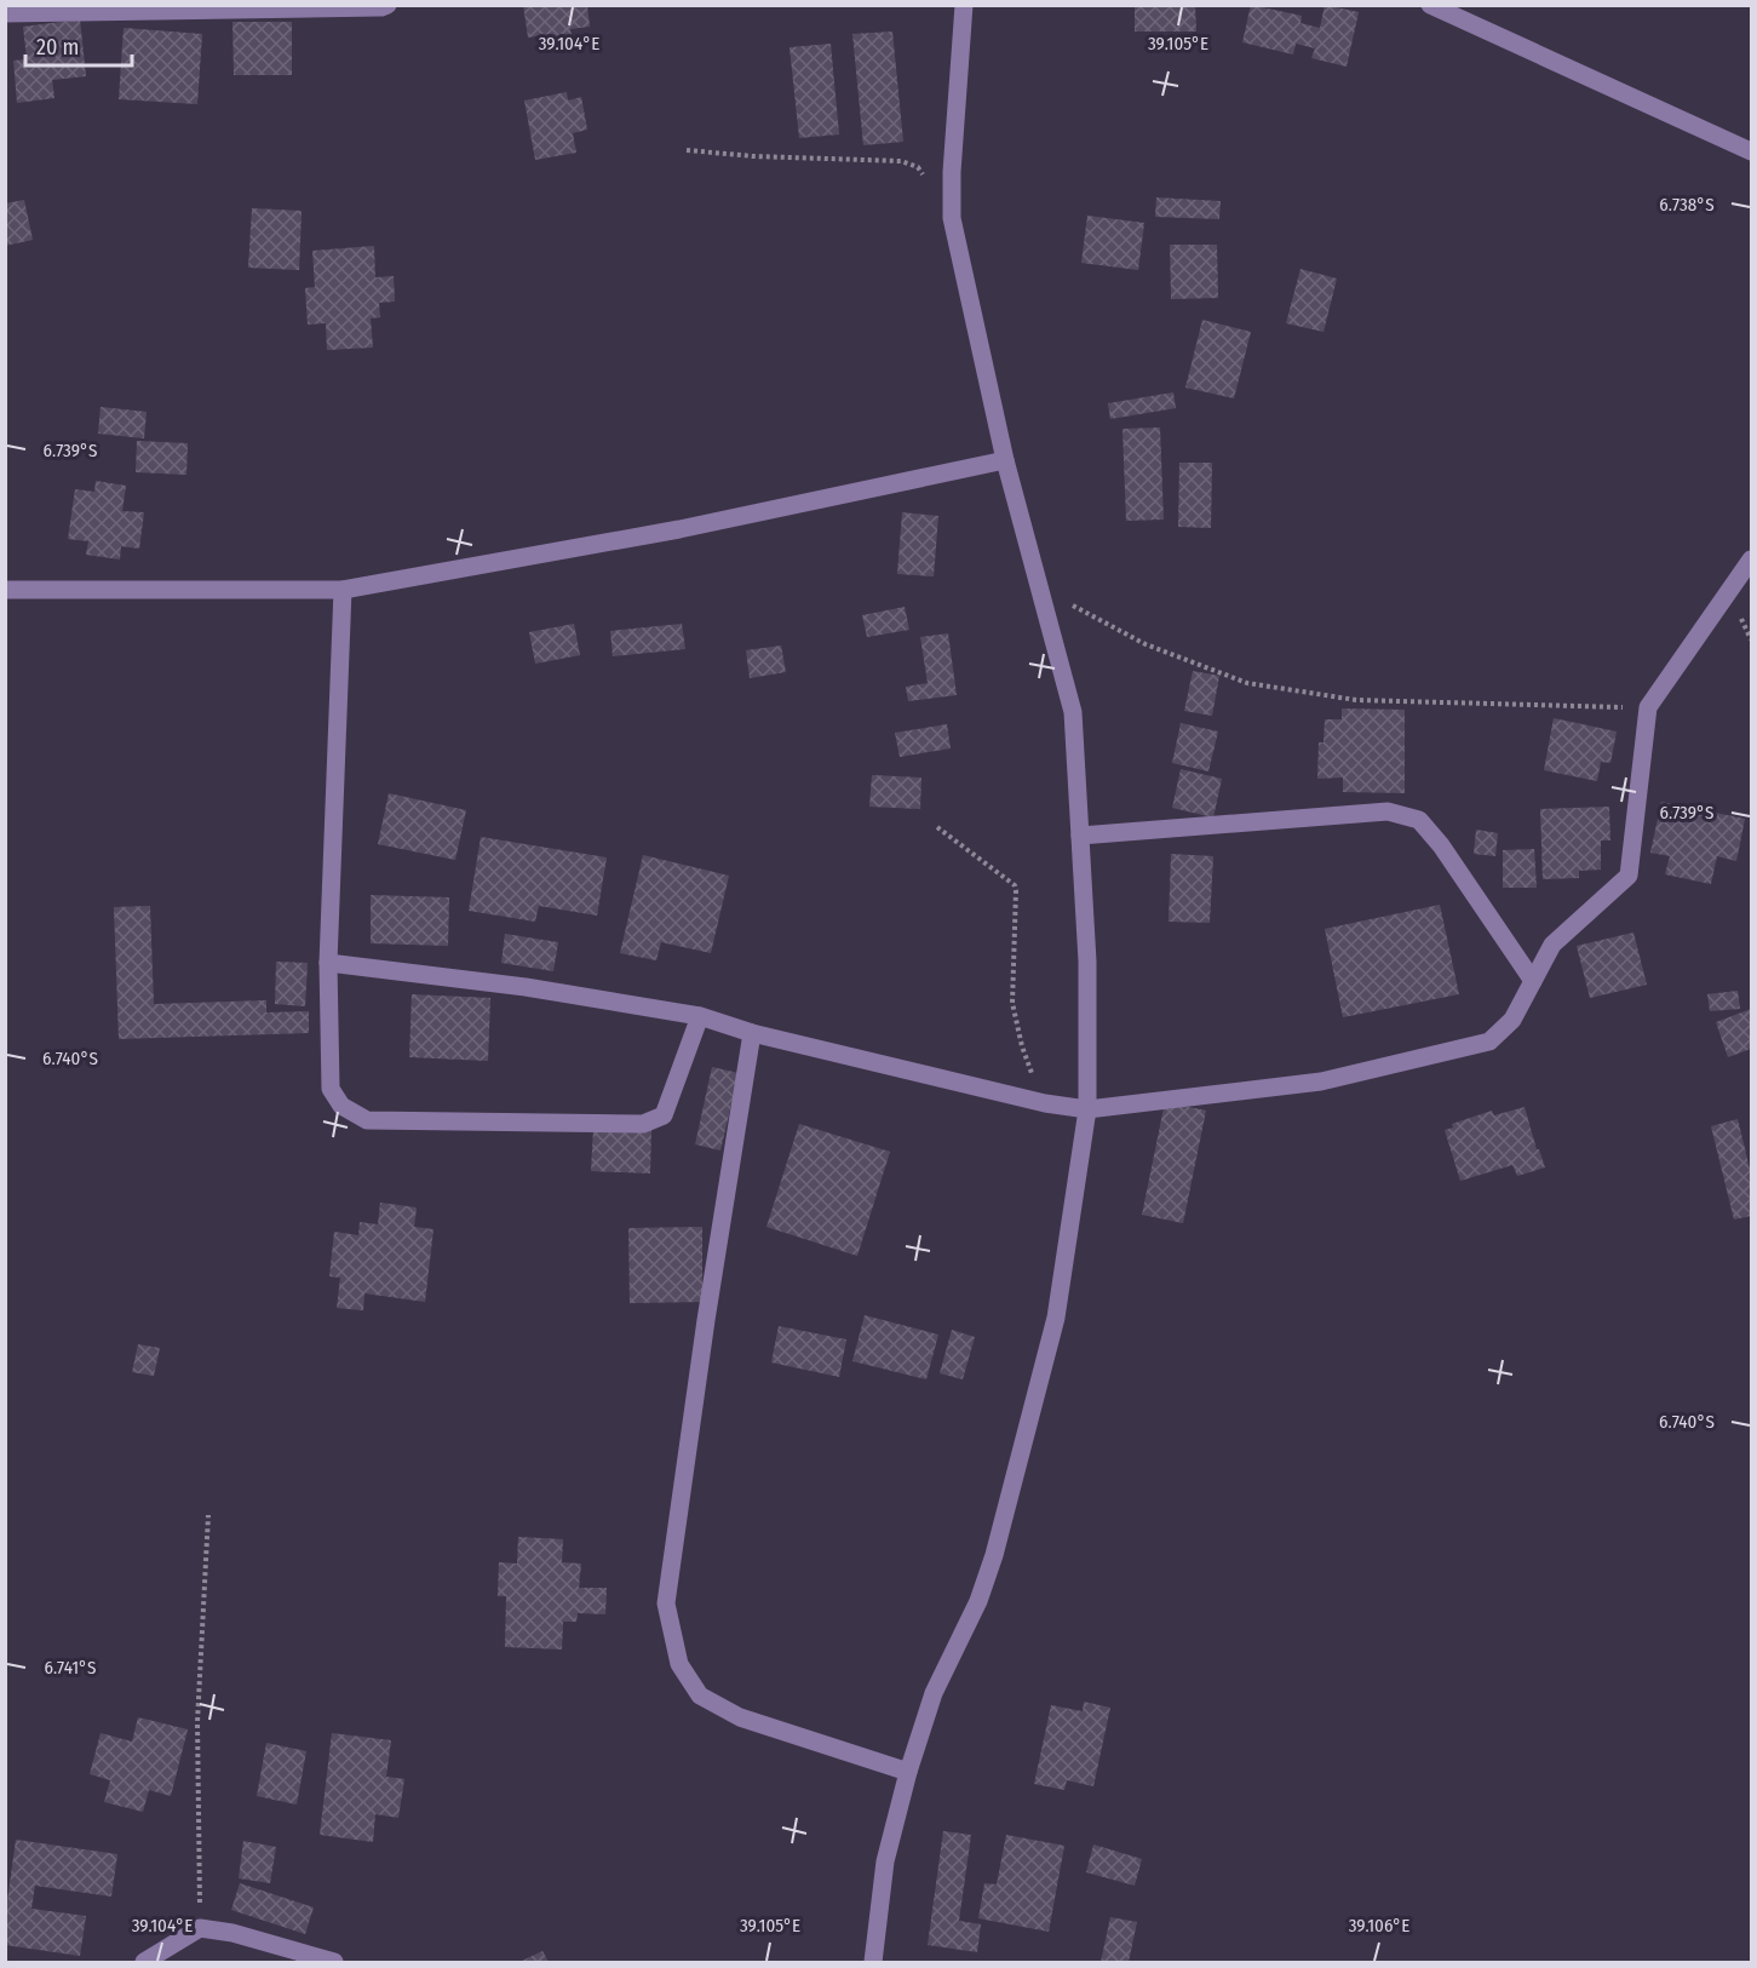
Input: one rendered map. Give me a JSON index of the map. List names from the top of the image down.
{
  "scale_bar": "20 m",
  "coordinates": [
    "39.104°E",
    "39.105°E",
    "6.738°S",
    "6.739°S",
    "6.740°S",
    "6.741°S",
    "39.106°E"
  ]
}
